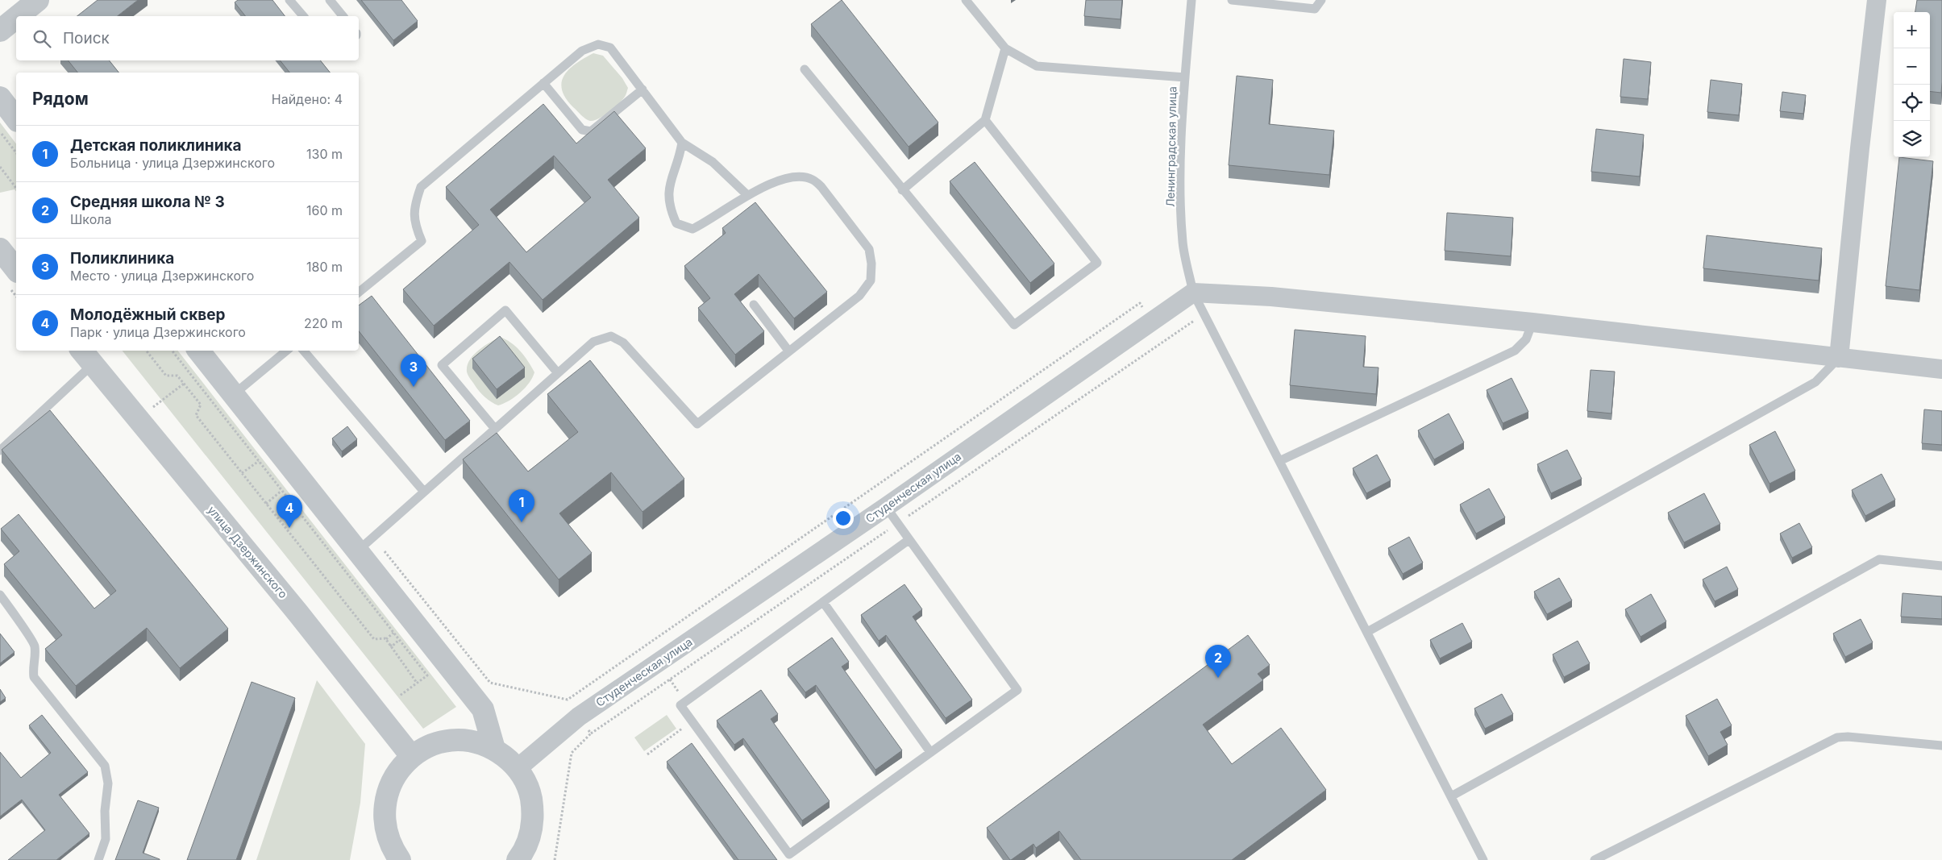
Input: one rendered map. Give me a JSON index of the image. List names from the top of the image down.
{
  "streets": {
    "street": ["Студенческая улица", "улица Дзержинского"],
    "lane": ["Ленинградская улица"]
  },
  "crossings": [
    ["Ленинградская улица", "Студенческая улица"]
  ],
  "page": {
    "map_buttons": ["+", "−"],
    "search": "Поиск",
    "heading": ["Рядом", "Найдено: 4"],
    "list": [
      {
        "mark": "1",
        "name": "Детская поликлиника",
        "note": "Больница · улица Дзержинского",
        "value": "130 m"
      },
      {
        "mark": "2",
        "name": "Средняя школа № 3",
        "note": "Школа",
        "value": "160 m"
      },
      {
        "mark": "3",
        "name": "Поликлиника",
        "note": "Место · улица Дзержинского",
        "value": "180 m"
      },
      {
        "mark": "4",
        "name": "Молодёжный сквер",
        "note": "Парк · улица Дзержинского",
        "value": "220 m"
      }
    ],
    "pins": [
      "3",
      "1",
      "4",
      "2"
    ]
  }
}
